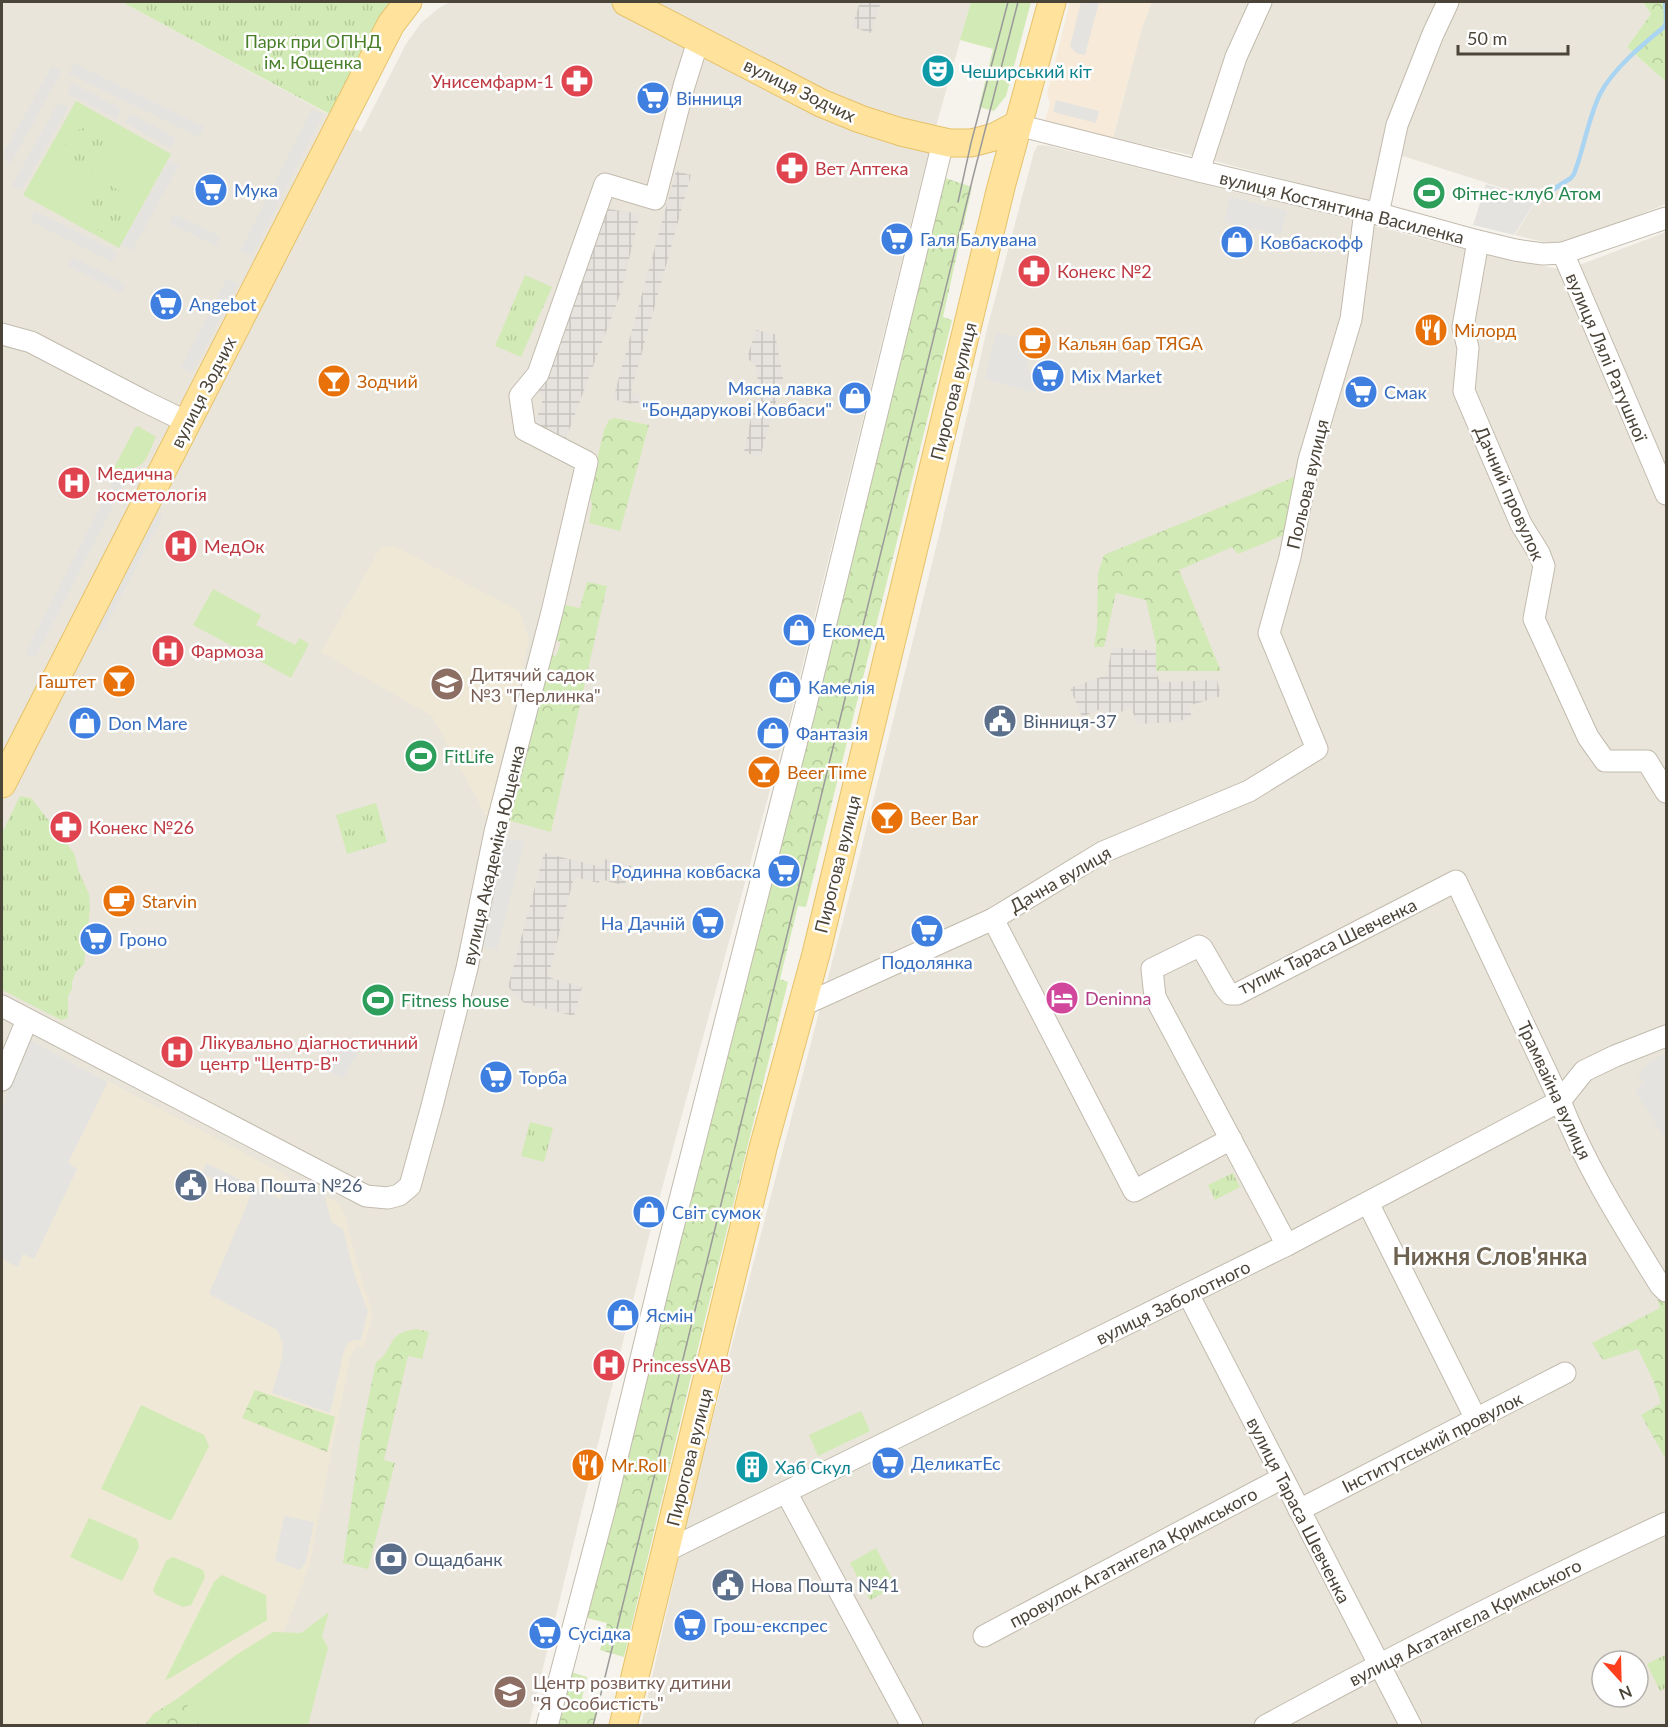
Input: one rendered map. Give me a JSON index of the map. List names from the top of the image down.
{
  "streets": {
    "main road": ["вулиця Зодчих", "Пирогова вулиця"],
    "street": [
      "вулиця Костянтина Василенка",
      "вулиця Лялі Ратушної",
      "Польова вулиця",
      "Дачний провулок",
      "вулиця Академіка Ющенка",
      "Дачна вулиця",
      "тупик Тараса Шевченка",
      "Трамвайна вулиця",
      "вулиця Заболотного",
      "Інститутський провулок",
      "вулиця Тараса Шевченка",
      "провулок Агатангела Кримського",
      "вулиця Агатангела Кримського"
    ]
  },
  "crossings": [
    ["вулиця Зодчих", "вулиця Костянтина Василенка"],
    ["вулиця Зодчих", "Пирогова вулиця"],
    ["вулиця Зодчих", "вулиця Академіка Ющенка"],
    ["вулиця Костянтина Василенка", "вулиця Лялі Ратушної"],
    ["вулиця Костянтина Василенка", "Пирогова вулиця"],
    ["вулиця Костянтина Василенка", "Польова вулиця"],
    ["вулиця Костянтина Василенка", "Дачний провулок"],
    ["Пирогова вулиця", "Дачна вулиця"],
    ["Пирогова вулиця", "вулиця Заболотного"],
    ["Польова вулиця", "Дачна вулиця"],
    ["тупик Тараса Шевченка", "Трамвайна вулиця"],
    ["Трамвайна вулиця", "вулиця Заболотного"],
    ["вулиця Заболотного", "вулиця Тараса Шевченка"],
    ["Інститутський провулок", "вулиця Тараса Шевченка"],
    ["вулиця Тараса Шевченка", "провулок Агатангела Кримського"],
    ["вулиця Тараса Шевченка", "вулиця Агатангела Кримського"]
  ],
  "districts": ["Нижня Слов'янка"],
  "parks": ["Парк при ОПНД ім. Ющенка"],
  "places": {
    "theatre": ["Чеширський кіт"],
    "pharmacy": [
      "Унисемфарм-1",
      "Вет Аптека",
      "Конекс №2",
      "Конекс №26"
    ],
    "supermarket": [
      "Вінниця",
      "Мука",
      "Галя Балувана",
      "Angebot",
      "Mix Market",
      "Смак",
      "Родинна ковбаска",
      "На Дачній",
      "Подолянка",
      "Гроно",
      "Торба",
      "ДеликатЕс",
      "Грош-експрес",
      "Сусідка"
    ],
    "sports": ["Фітнес-клуб Атом", "FitLife", "Fitness house"],
    "shop": [
      "Ковбаскофф",
      "Мясна лавка \"Бондарукові Ковбаси\"",
      "Екомед",
      "Камелія",
      "Don Mare",
      "Фантазія",
      "Світ сумок",
      "Ясмін"
    ],
    "restaurant": ["Мілорд", "Mr.Roll"],
    "cafe": ["Кальян бар ТЯGA", "Starvin"],
    "bar": [
      "Зодчий",
      "Гаштет",
      "Beer Time",
      "Beer Bar"
    ],
    "hospital": [
      "Медична косметологія",
      "МедОк",
      "Фармоза",
      "Лікувально діагностичний центр \"Центр-В\"",
      "PrincessVAB"
    ],
    "school or university": ["Дитячий садок №3 \"Перлинка\"", "Центр розвитку дитини \"Я Особистість\""],
    "public building": ["Вінниця-37", "Нова Пошта №26", "Нова Пошта №41"],
    "hotel": ["Deninna"],
    "building": ["Хаб Скул"],
    "bank": ["Ощадбанк"]
  },
  "scale_bar": "50 m",
  "north": "bottom"
}
